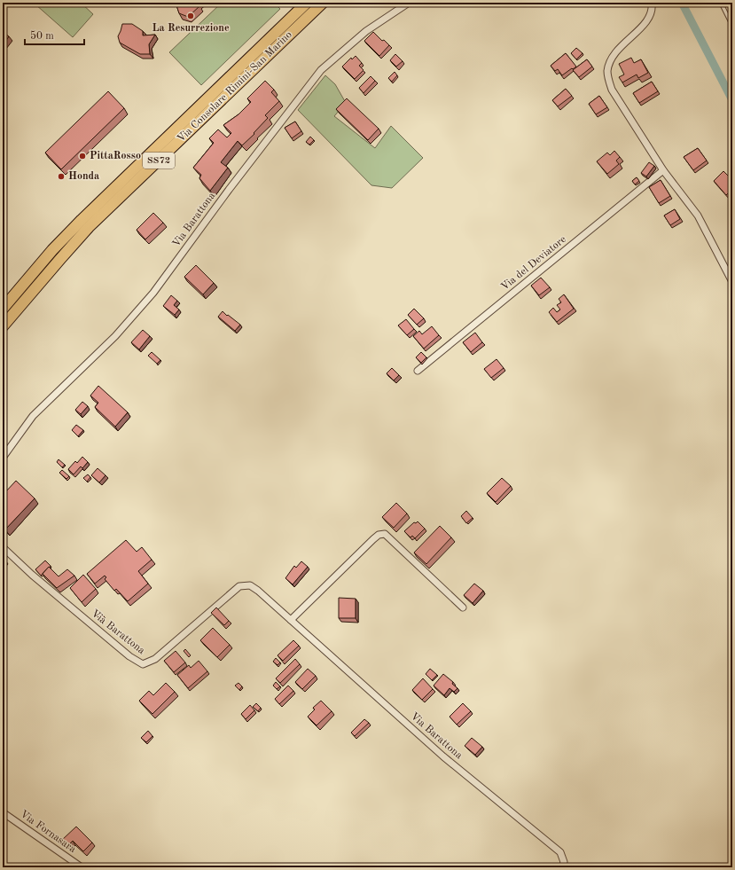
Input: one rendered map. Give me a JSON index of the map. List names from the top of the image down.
{
  "streets": {
    "main road": ["Via Consolare Rimini-San Marino", "SS72"],
    "street": ["Via Barattona", "Via del Deviatore", "Via Fornasara"]
  },
  "places": ["La Resurrezione", "PittaRosso", "Honda"],
  "scale_bar": "50 m"
}
